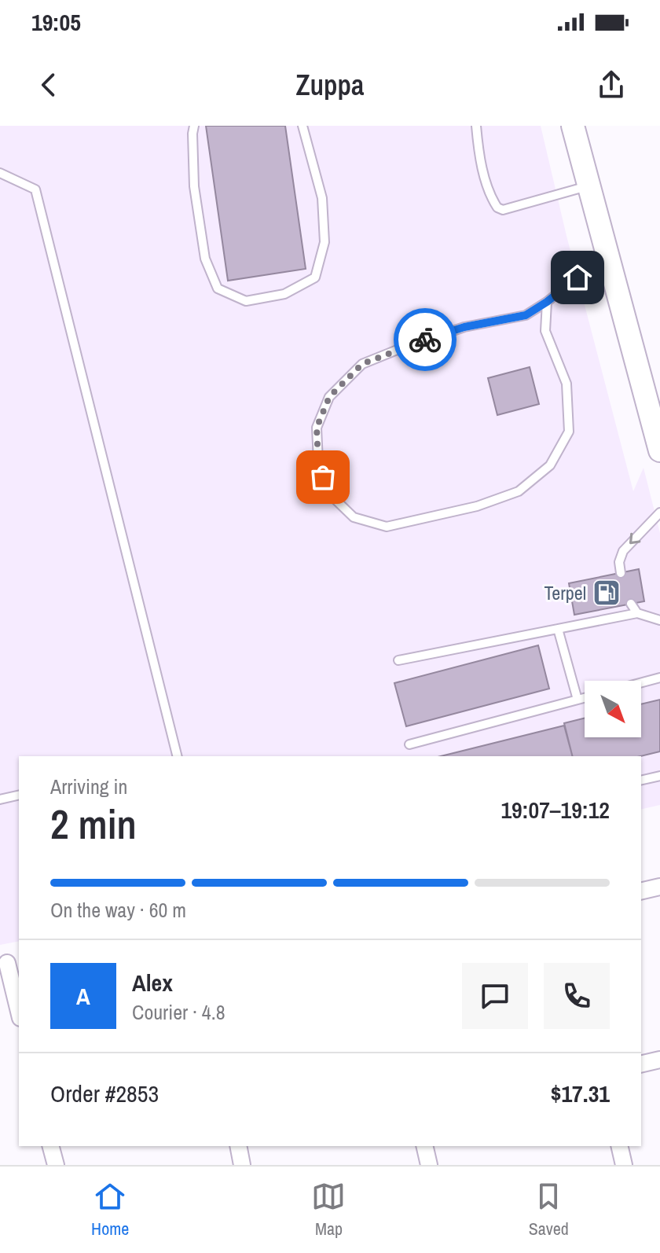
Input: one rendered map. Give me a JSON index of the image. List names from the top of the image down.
{
  "places": {
    "fuel station": ["Terpel"]
  },
  "north": "bottom right",
  "page": {
    "status": "19:05",
    "header": "Zuppa",
    "heading": ["2 min", "Arriving in", "19:07–19:12"],
    "panel": [
      "Alex",
      "Courier · 4.8",
      "Order #2853",
      "$17.31"
    ],
    "bar": "On the way · 60 m",
    "round": "A",
    "tabs": ["Home", "Map", "Saved"]
  }
}
